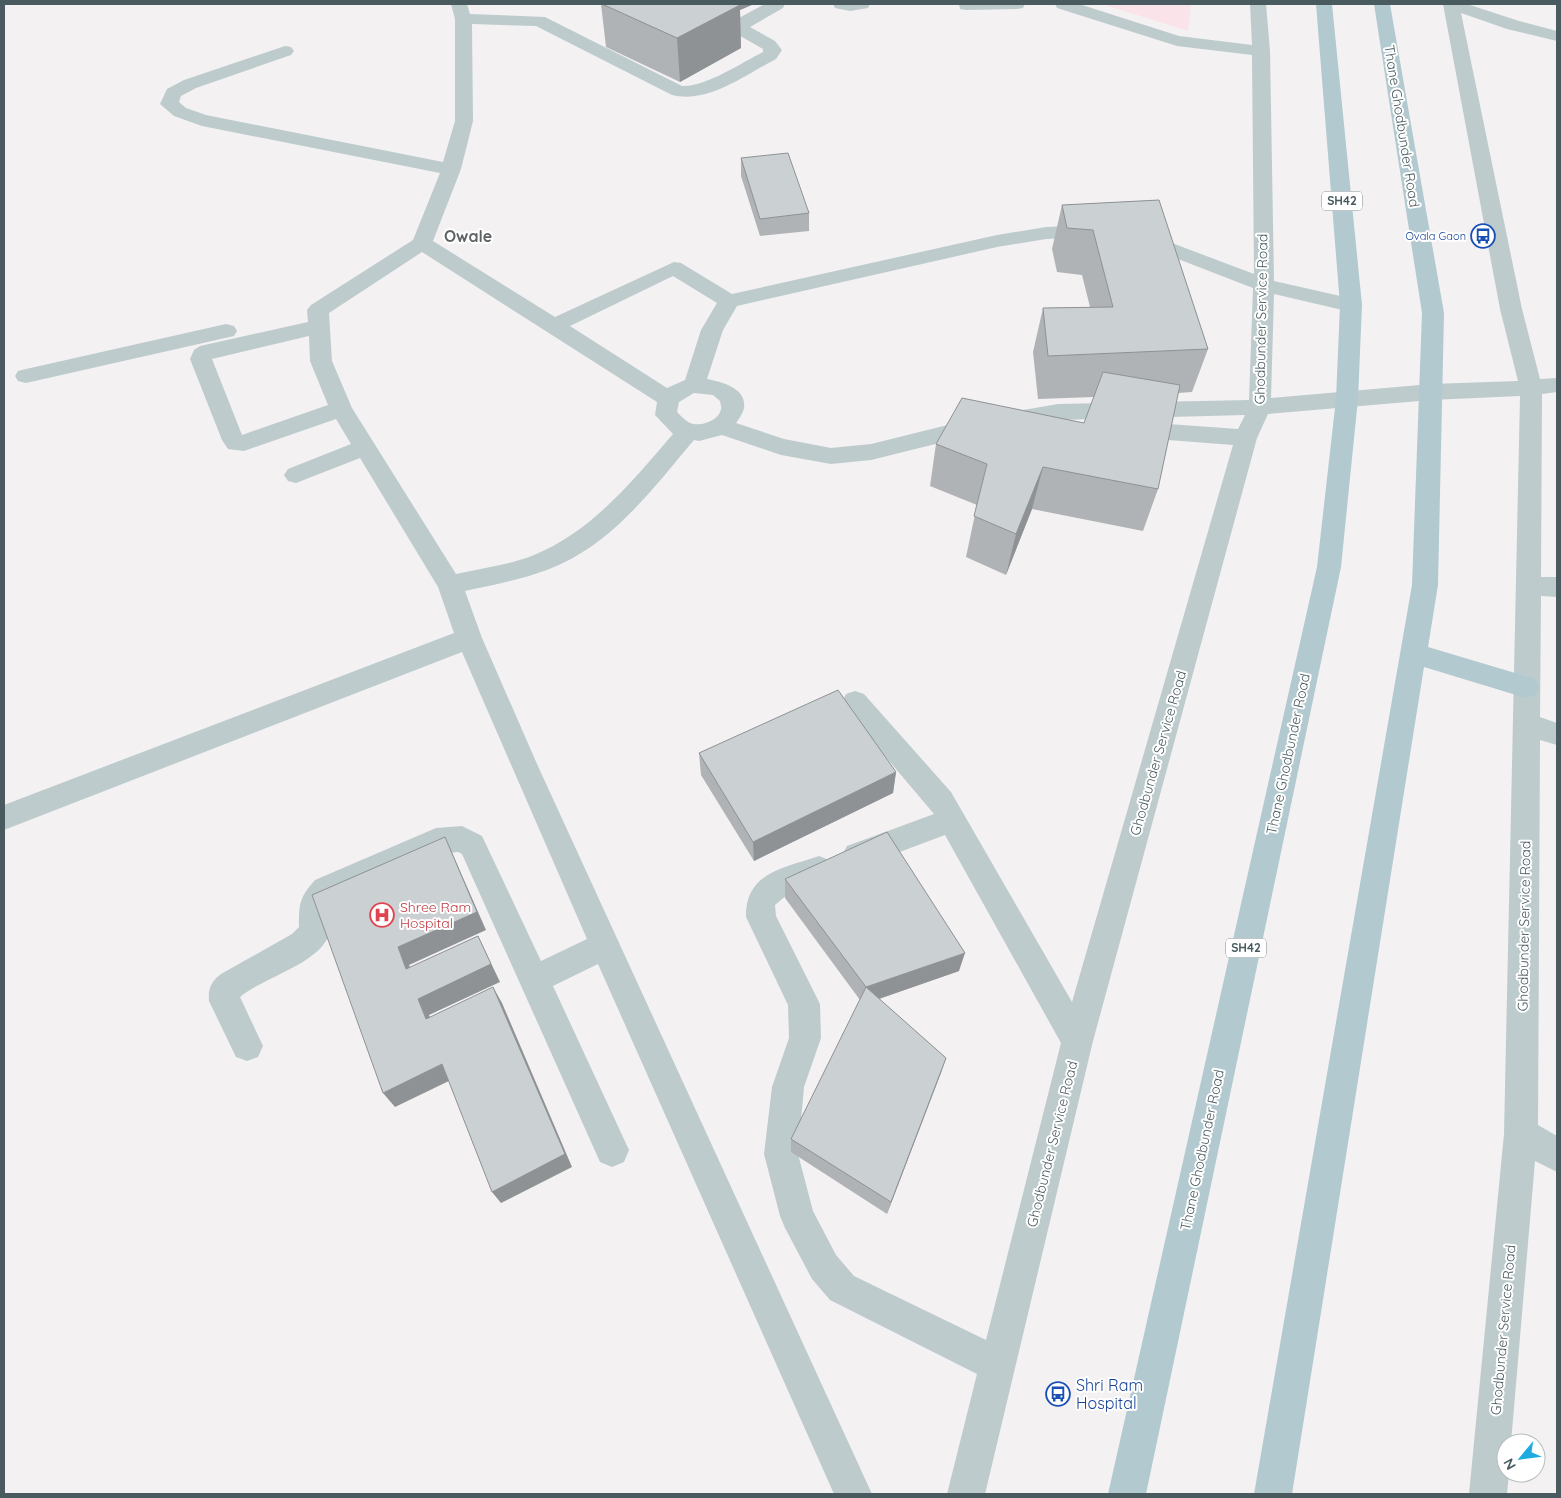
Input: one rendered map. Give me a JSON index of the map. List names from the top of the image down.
{
  "streets": {
    "main road": ["Thane Ghodbunder Road", "SH42"],
    "street": ["Ghodbunder Service Road"]
  },
  "districts": ["Owale"],
  "places": {
    "bus stop": ["Ovala Gaon", "Shri Ram Hospital"],
    "hospital": ["Shree Ram Hospital"]
  },
  "north": "bottom left"
}
